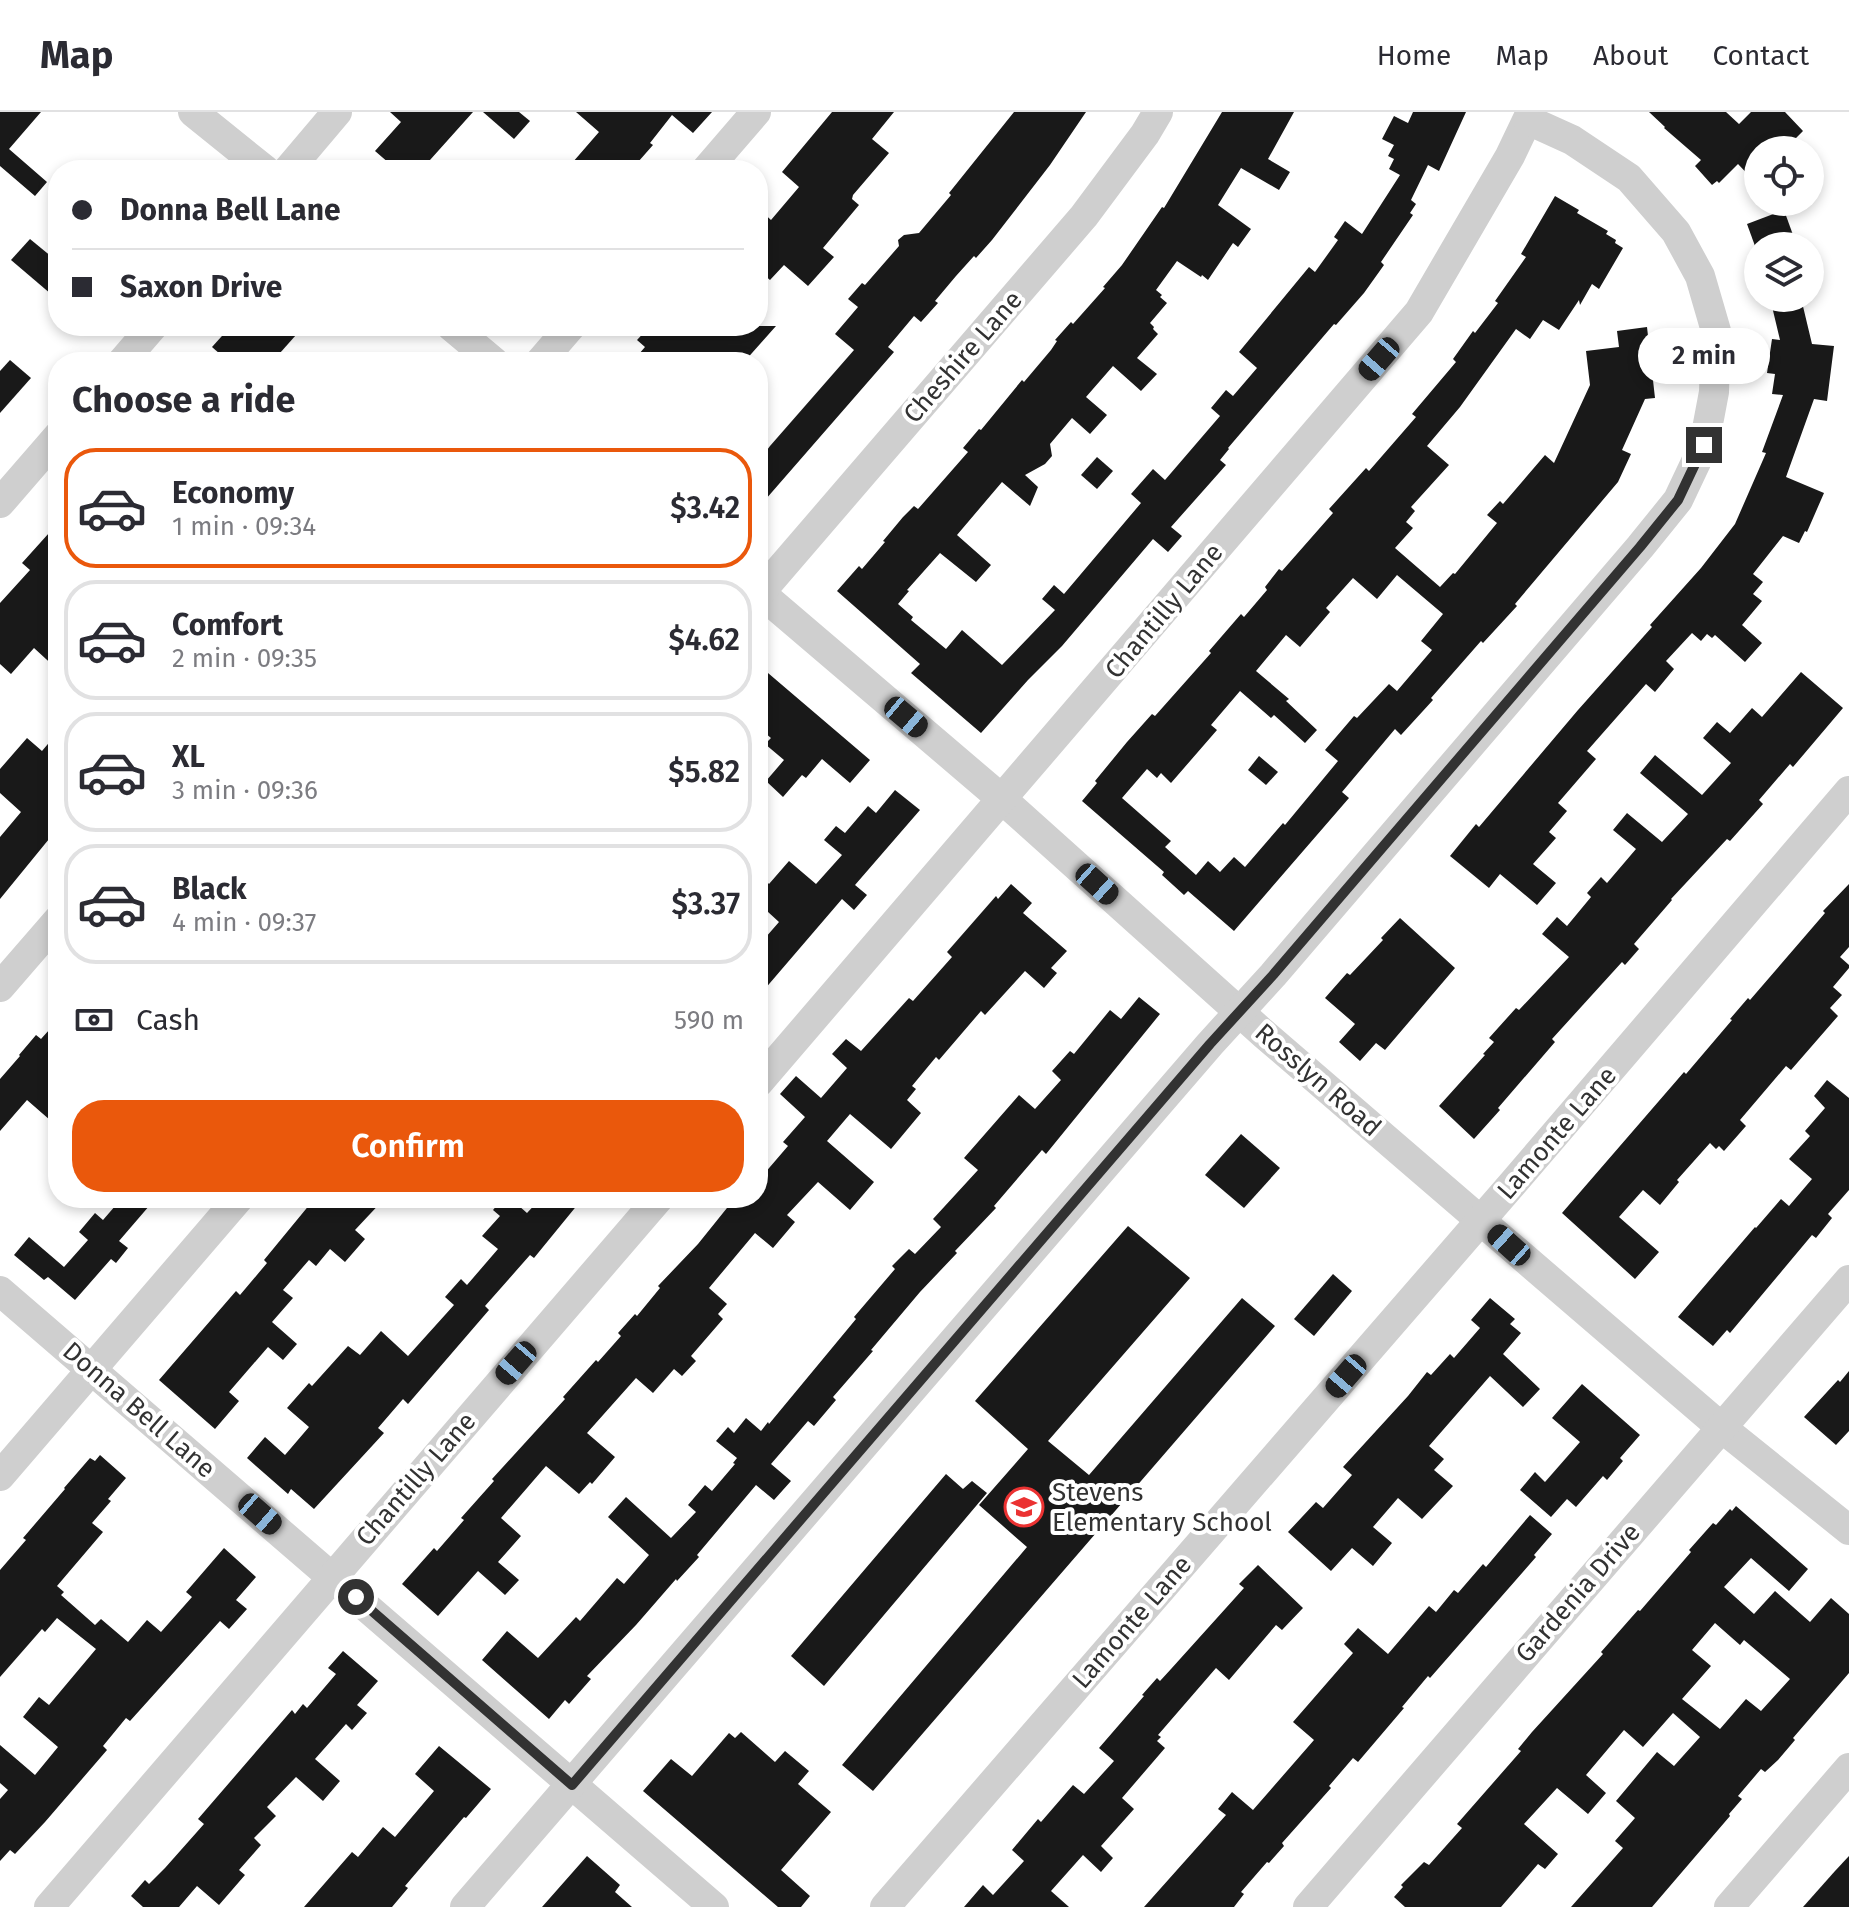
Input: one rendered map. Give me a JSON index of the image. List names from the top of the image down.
{
  "streets": {
    "street": [
      "Cheshire Lane",
      "Chantilly Lane",
      "Rosslyn Road",
      "Lamonte Lane",
      "Donna Bell Lane",
      "Gardenia Drive"
    ]
  },
  "crossings": [
    ["Chantilly Lane", "Rosslyn Road"],
    ["Chantilly Lane", "Donna Bell Lane"],
    ["Rosslyn Road", "Lamonte Lane"],
    ["Rosslyn Road", "Gardenia Drive"]
  ],
  "places": {
    "school or university": ["Stevens Elementary School"]
  },
  "page": {
    "header": "Map",
    "nav": [
      "Home",
      "Map",
      "About",
      "Contact"
    ],
    "banner": ["Donna Bell Lane", "Saxon Drive"],
    "bubble": "2 min",
    "heading": "Choose a ride",
    "list": [
      {
        "name": "Economy",
        "note": "1 min · 09:34",
        "value": "$3.42"
      },
      {
        "name": "Comfort",
        "note": "2 min · 09:35",
        "value": "$4.62"
      },
      {
        "name": "XL",
        "note": "3 min · 09:36",
        "value": "$5.82"
      },
      {
        "name": "Black",
        "note": "4 min · 09:37",
        "value": "$3.37"
      }
    ],
    "pay": ["Cash", "590 m"],
    "buttons": "Confirm"
  }
}
